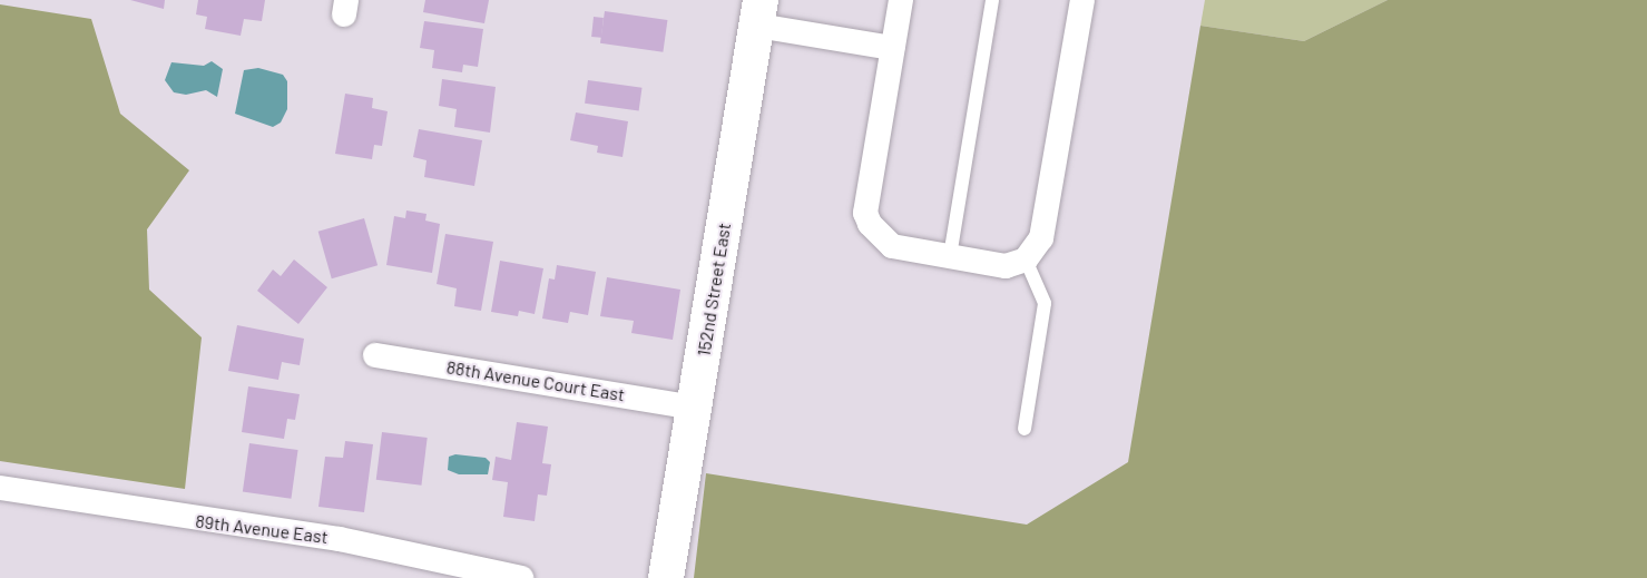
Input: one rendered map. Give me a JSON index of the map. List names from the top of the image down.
{
  "streets": {
    "street": ["152nd Street East", "88th Avenue Court East", "89th Avenue East"]
  },
  "crossings": [
    ["152nd Street East", "88th Avenue Court East"]
  ]
}
